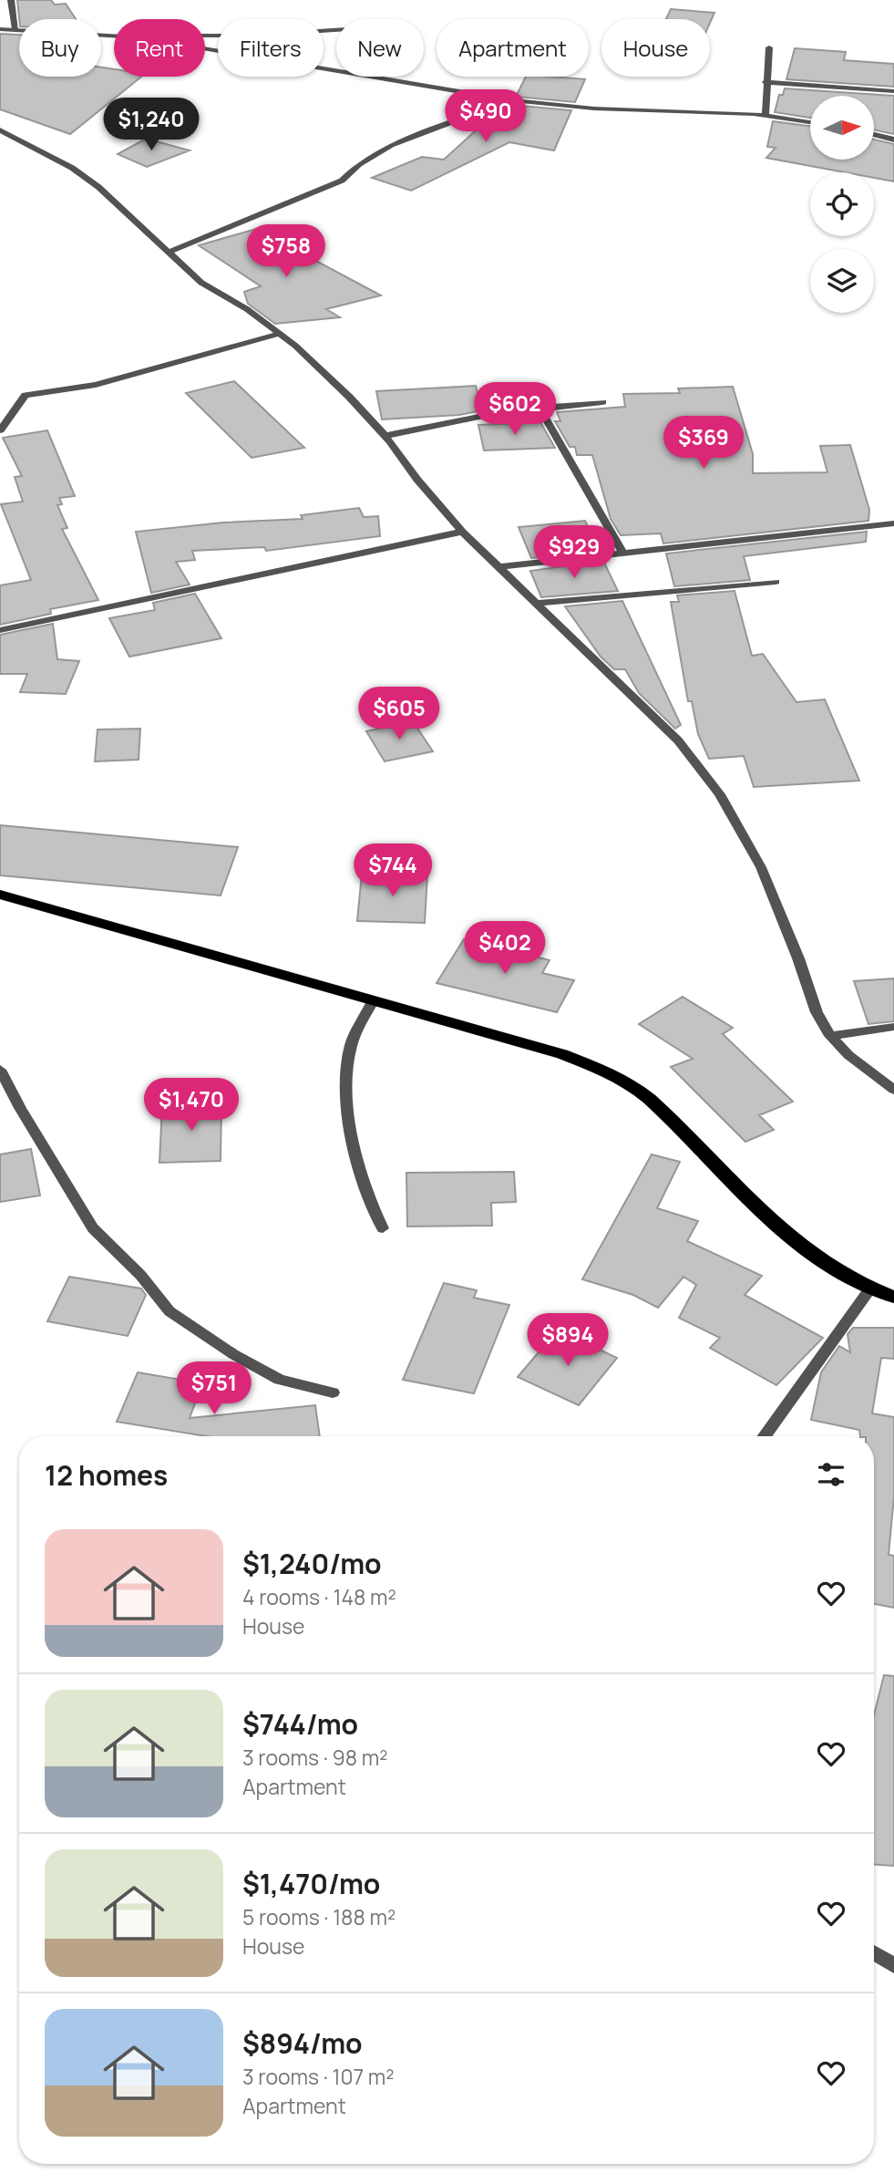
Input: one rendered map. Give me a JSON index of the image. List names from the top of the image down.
{
  "north": "right",
  "page": {
    "chip": [
      "Buy",
      "Rent",
      "Filters",
      "New",
      "Apartment",
      "House"
    ],
    "price": [
      "$490",
      "$1,240",
      "$758",
      "$602",
      "$369",
      "$929",
      "$605",
      "$744",
      "$402",
      "$1,470",
      "$894",
      "$751"
    ],
    "heading": "12 homes",
    "list": [
      {
        "name": "$1,240/mo",
        "note": "4 rooms · 148 m² · House"
      },
      {
        "name": "$744/mo",
        "note": "3 rooms · 98 m² · Apartment"
      },
      {
        "name": "$1,470/mo",
        "note": "5 rooms · 188 m² · House"
      },
      {
        "name": "$894/mo",
        "note": "3 rooms · 107 m² · Apartment"
      }
    ]
  }
}
